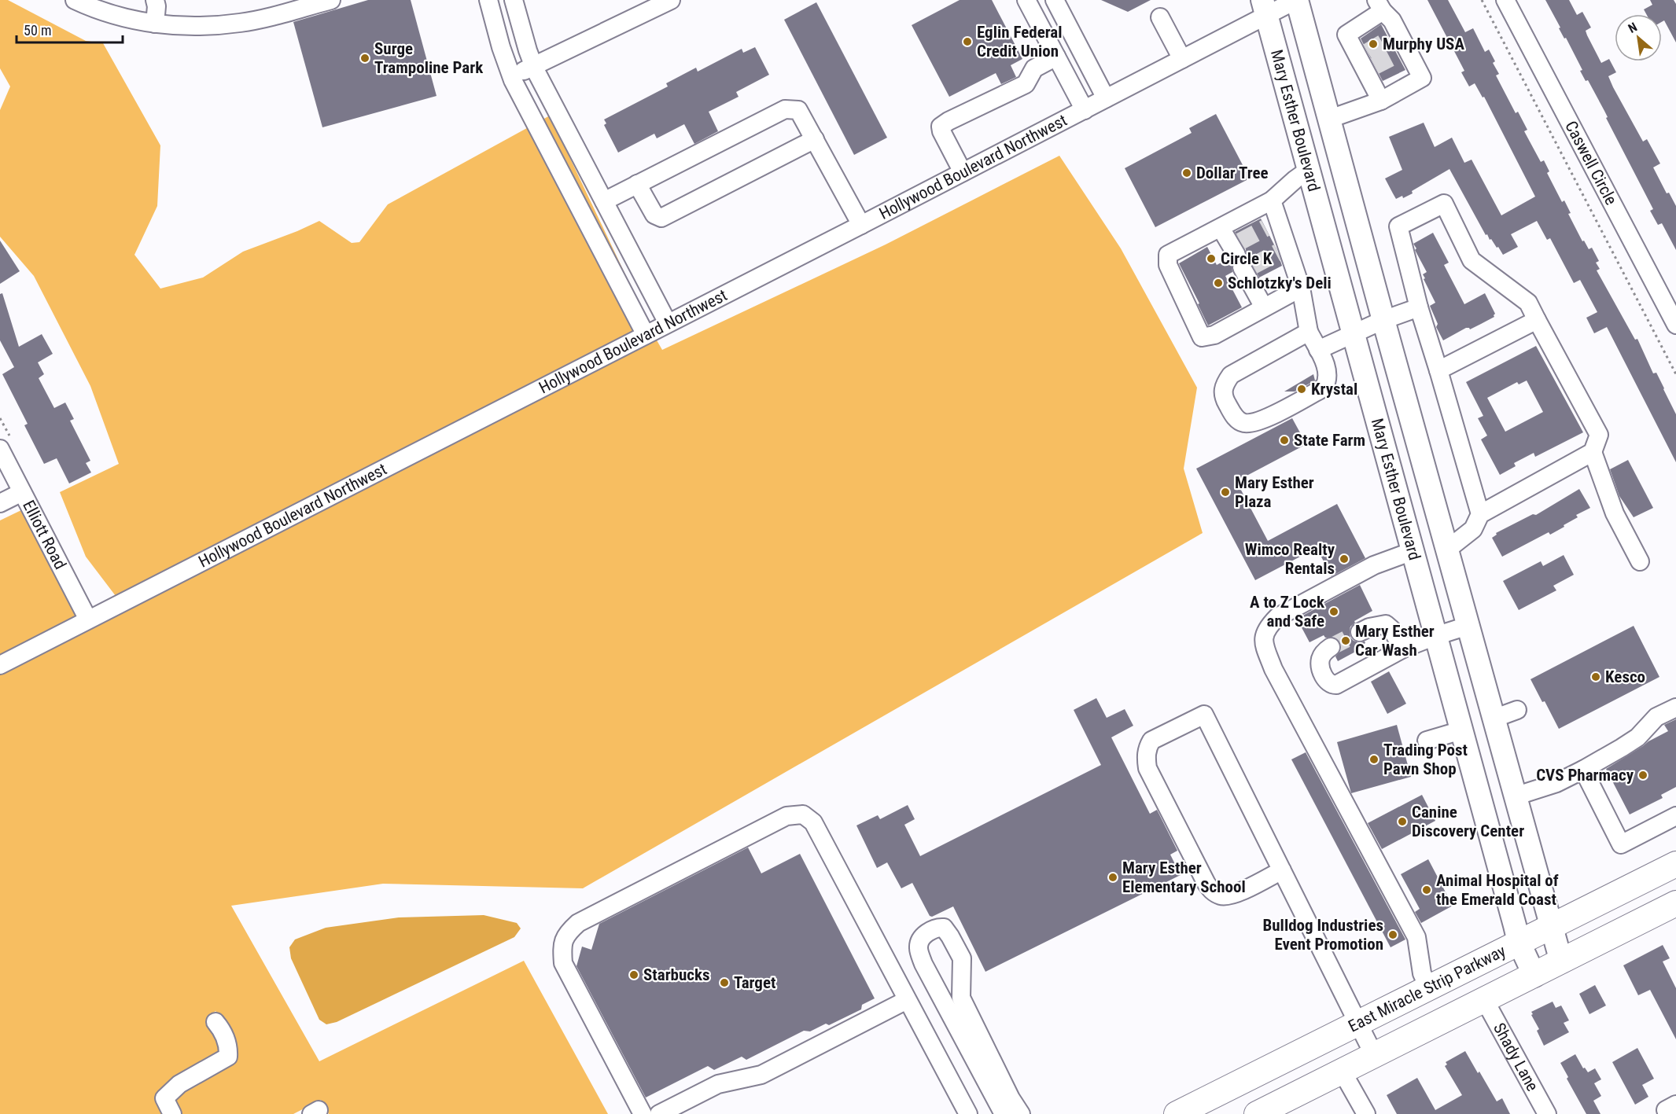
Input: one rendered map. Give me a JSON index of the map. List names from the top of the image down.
{
  "streets": {
    "highway": ["East Miracle Strip Parkway"],
    "main road": ["Mary Esther Boulevard"],
    "street": [
      "Caswell Circle",
      "Hollywood Boulevard Northwest",
      "Elliott Road",
      "Shady Lane"
    ]
  },
  "crossings": [
    ["Mary Esther Boulevard", "Hollywood Boulevard Northwest"],
    ["Mary Esther Boulevard", "East Miracle Strip Parkway"],
    ["Hollywood Boulevard Northwest", "Elliott Road"]
  ],
  "places": [
    "Eglin Federal Credit Union",
    "Murphy USA",
    "Surge Trampoline Park",
    "Dollar Tree",
    "Circle K",
    "Schlotzky's Deli",
    "Krystal",
    "State Farm",
    "Mary Esther Plaza",
    "Wimco Realty Rentals",
    "A to Z Lock and Safe",
    "Mary Esther Car Wash",
    "Kesco",
    "Trading Post Pawn Shop",
    "CVS Pharmacy",
    "Canine Discovery Center",
    "Mary Esther Elementary School",
    "Animal Hospital of the Emerald Coast",
    "Bulldog Industries Event Promotion",
    "Starbucks",
    "Target"
  ],
  "scale_bar": "50 m",
  "north": "top left"
}
